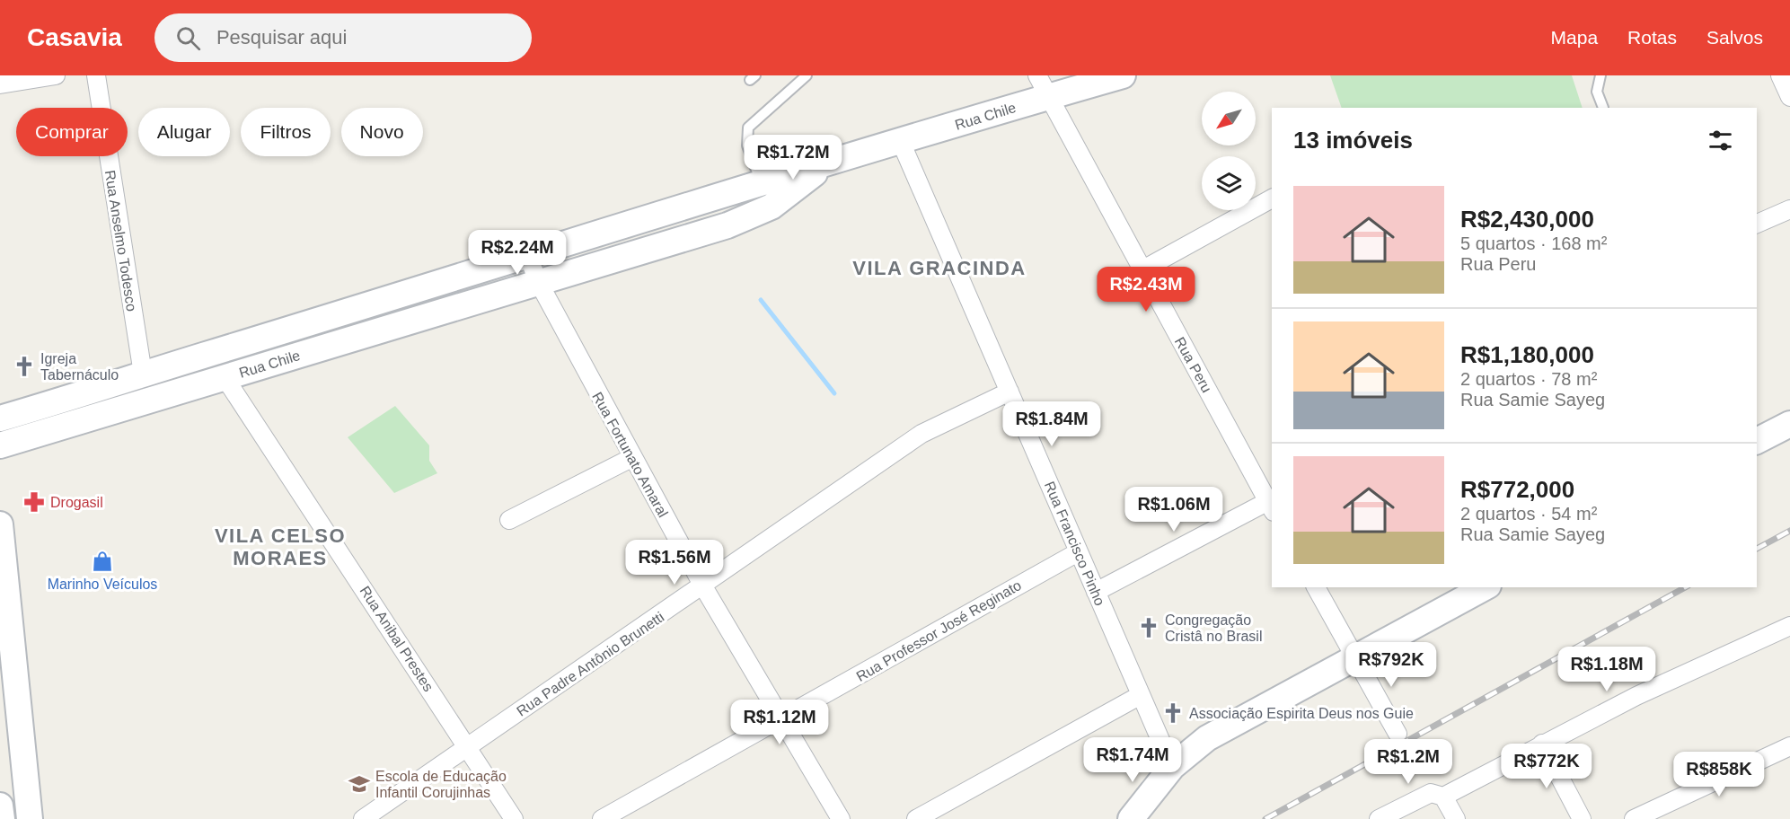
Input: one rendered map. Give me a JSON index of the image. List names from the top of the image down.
{
  "streets": {
    "main road": ["Rua Chile"],
    "street": [
      "Rua Anselmo Todesco",
      "Rua Peru",
      "Rua Fortunato Amaral",
      "Rua Francisco Pinho",
      "Rua Professor José Reginato",
      "Rua Anibal Prestes",
      "Rua Padre Antônio Brunetti"
    ]
  },
  "crossings": [
    ["Rua Chile", "Rua Anselmo Todesco"],
    ["Rua Chile", "Rua Peru"],
    ["Rua Chile", "Rua Fortunato Amaral"],
    ["Rua Chile", "Rua Francisco Pinho"],
    ["Rua Chile", "Rua Anibal Prestes"],
    ["Rua Fortunato Amaral", "Rua Professor José Reginato"],
    ["Rua Fortunato Amaral", "Rua Padre Antônio Brunetti"],
    ["Rua Francisco Pinho", "Rua Professor José Reginato"],
    ["Rua Francisco Pinho", "Rua Padre Antônio Brunetti"],
    ["Rua Anibal Prestes", "Rua Padre Antônio Brunetti"]
  ],
  "districts": ["VILA GRACINDA", "VILA CELSO MORAES"],
  "places": {
    "church": ["Igreja Tabernáculo", "Congregação Cristâ no Brasil", "Associação Espirita Deus nos Guie"],
    "pharmacy": ["Drogasil"],
    "shop": ["Marinho Veículos"],
    "school or university": ["Escola de Educação Infantil Corujinhas"]
  },
  "north": "bottom left",
  "page": {
    "header": "Casavia",
    "search": "Pesquisar aqui",
    "nav": ["Mapa", "Rotas", "Salvos"],
    "chip": [
      "Comprar",
      "Alugar",
      "Filtros",
      "Novo"
    ],
    "heading": "13 imóveis",
    "price": [
      "R$1.72M",
      "R$2.24M",
      "R$2.43M",
      "R$1.84M",
      "R$1.06M",
      "R$1.56M",
      "R$792K",
      "R$1.18M",
      "R$1.12M",
      "R$1.74M",
      "R$1.2M",
      "R$772K",
      "R$858K"
    ],
    "list": [
      {
        "name": "R$2,430,000",
        "note": "5 quartos · 168 m² · Rua Peru"
      },
      {
        "name": "R$1,180,000",
        "note": "2 quartos · 78 m² · Rua Samie Sayeg"
      },
      {
        "name": "R$772,000",
        "note": "2 quartos · 54 m² · Rua Samie Sayeg"
      }
    ]
  }
}
